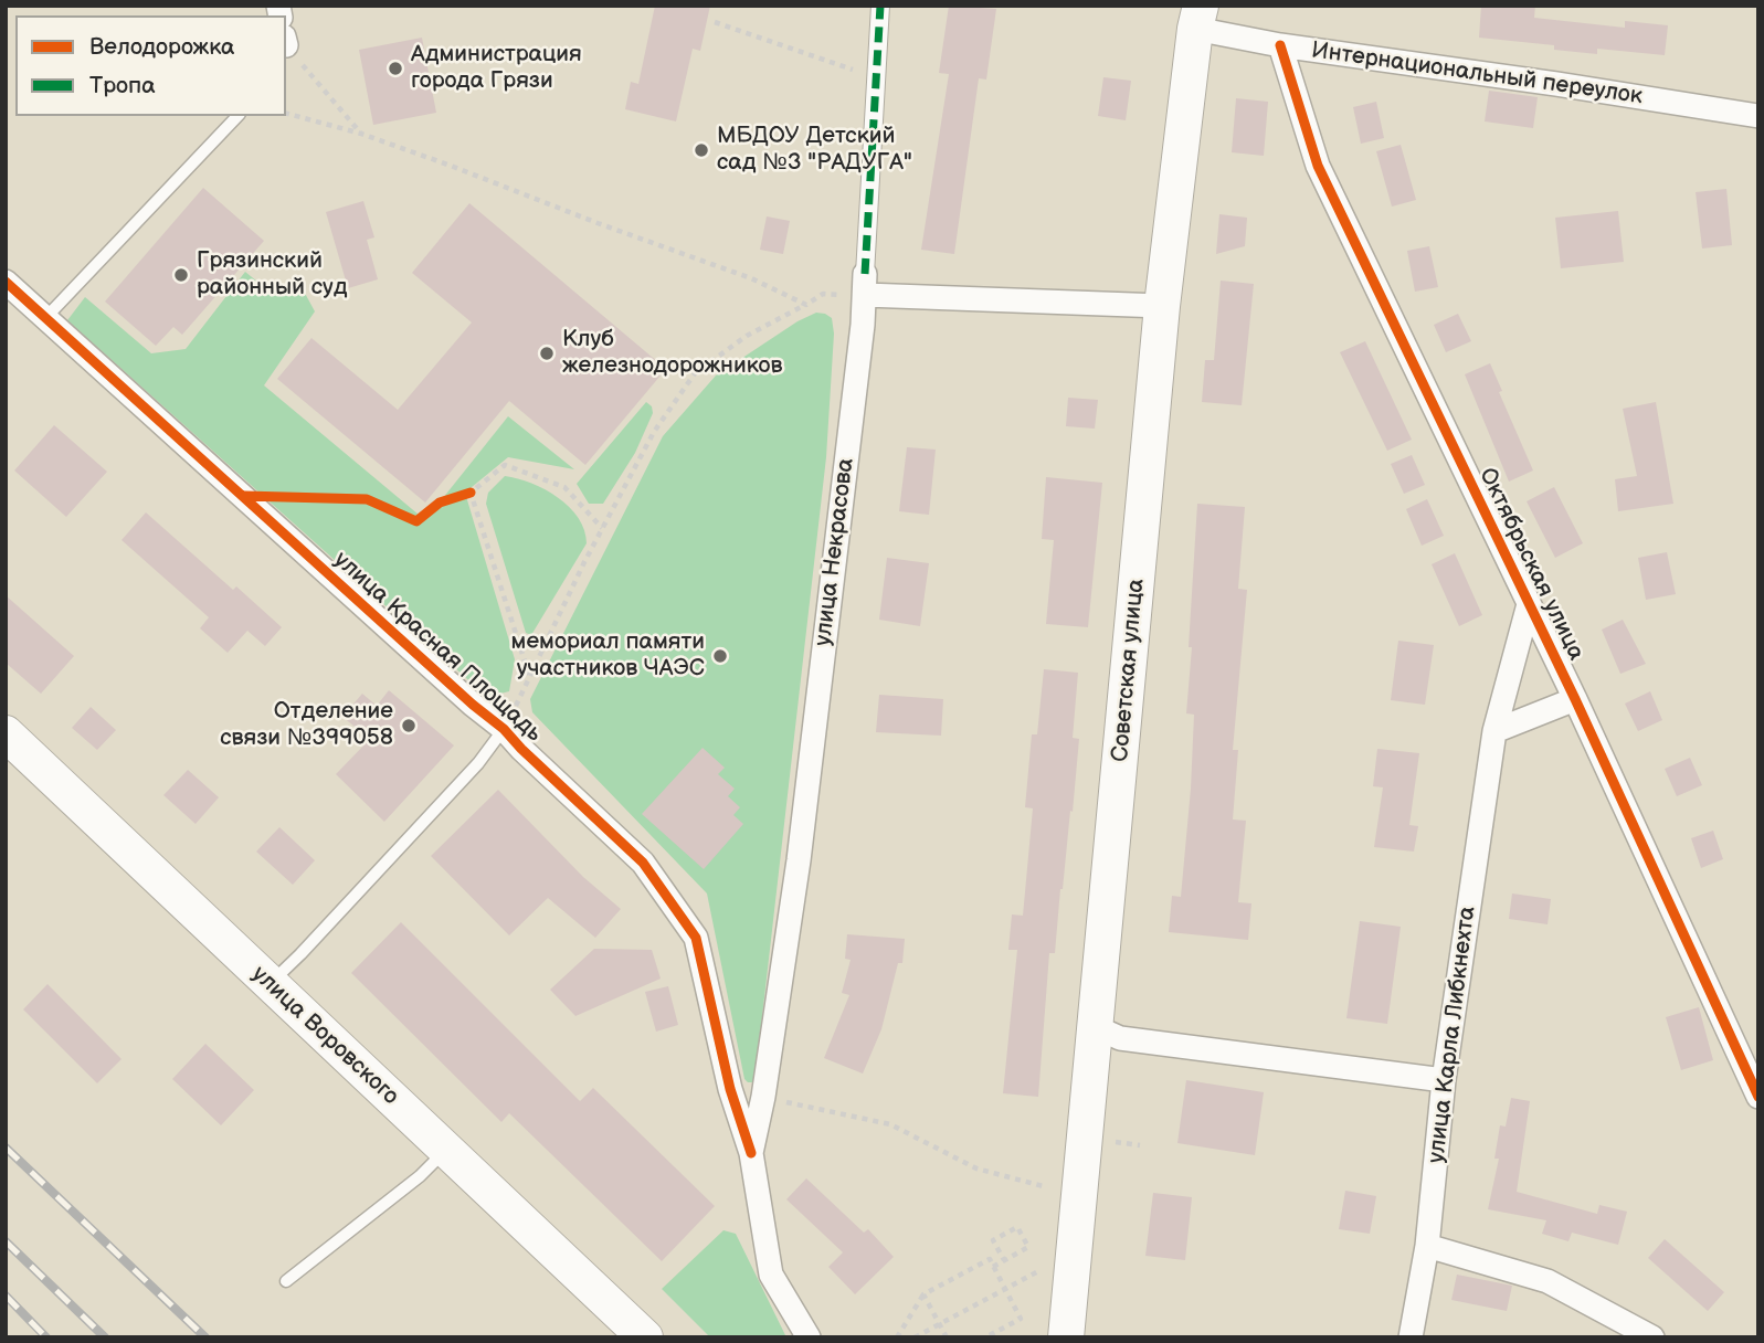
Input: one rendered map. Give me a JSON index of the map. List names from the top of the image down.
{
  "streets": {
    "main road": ["Советская улица", "улица Воровского"],
    "street": [
      "Интернациональный переулок",
      "улица Некрасова",
      "Октябрьская улица",
      "улица Красная Площадь",
      "улица Карла Либкнехта"
    ]
  },
  "crossings": [
    ["Интернациональный переулок", "Октябрьская улица"],
    ["Интернациональный переулок", "Советская улица"],
    ["улица Некрасова", "улица Красная Площадь"],
    ["Октябрьская улица", "улица Карла Либкнехта"]
  ],
  "places": [
    "Администрация города Грязи",
    "МБДОУ Детский сад №3 \"РАДУГА\"",
    "Грязинский районный суд",
    "Клуб железнодорожников",
    "мемориал памяти участников ЧАЭС",
    "Отделение связи №399058"
  ],
  "legend": ["Велодорожка", "Тропа"]
}
